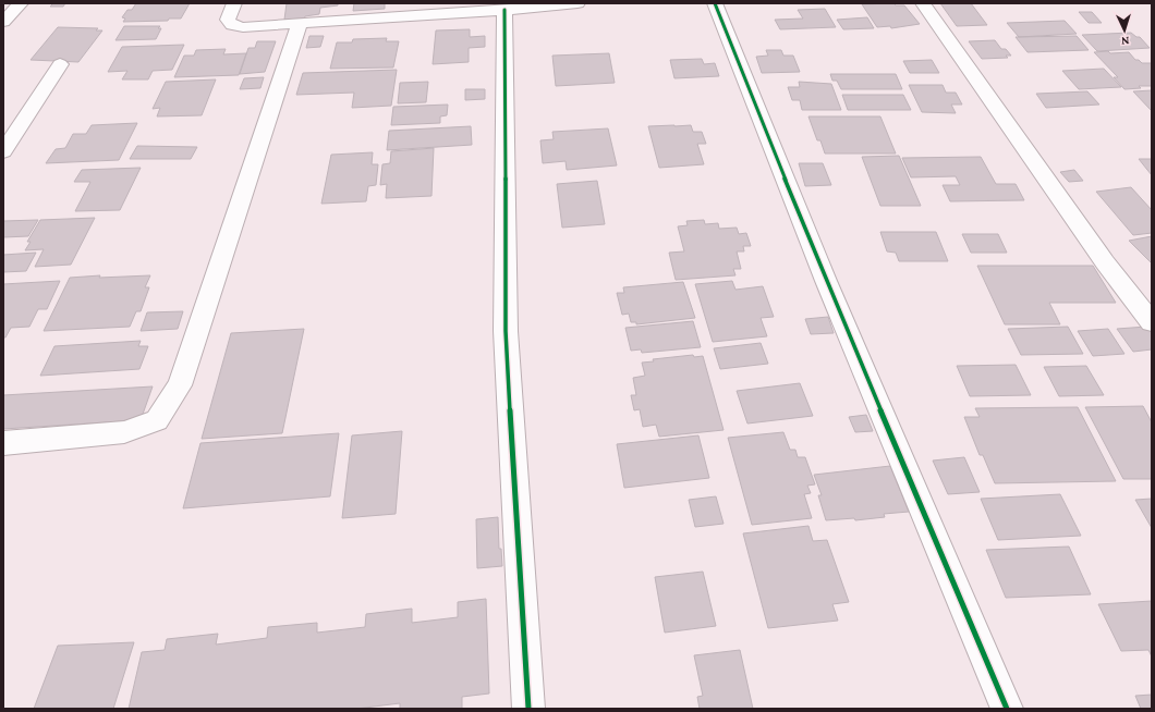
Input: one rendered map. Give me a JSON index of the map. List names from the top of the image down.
{
  "north": "bottom"
}
